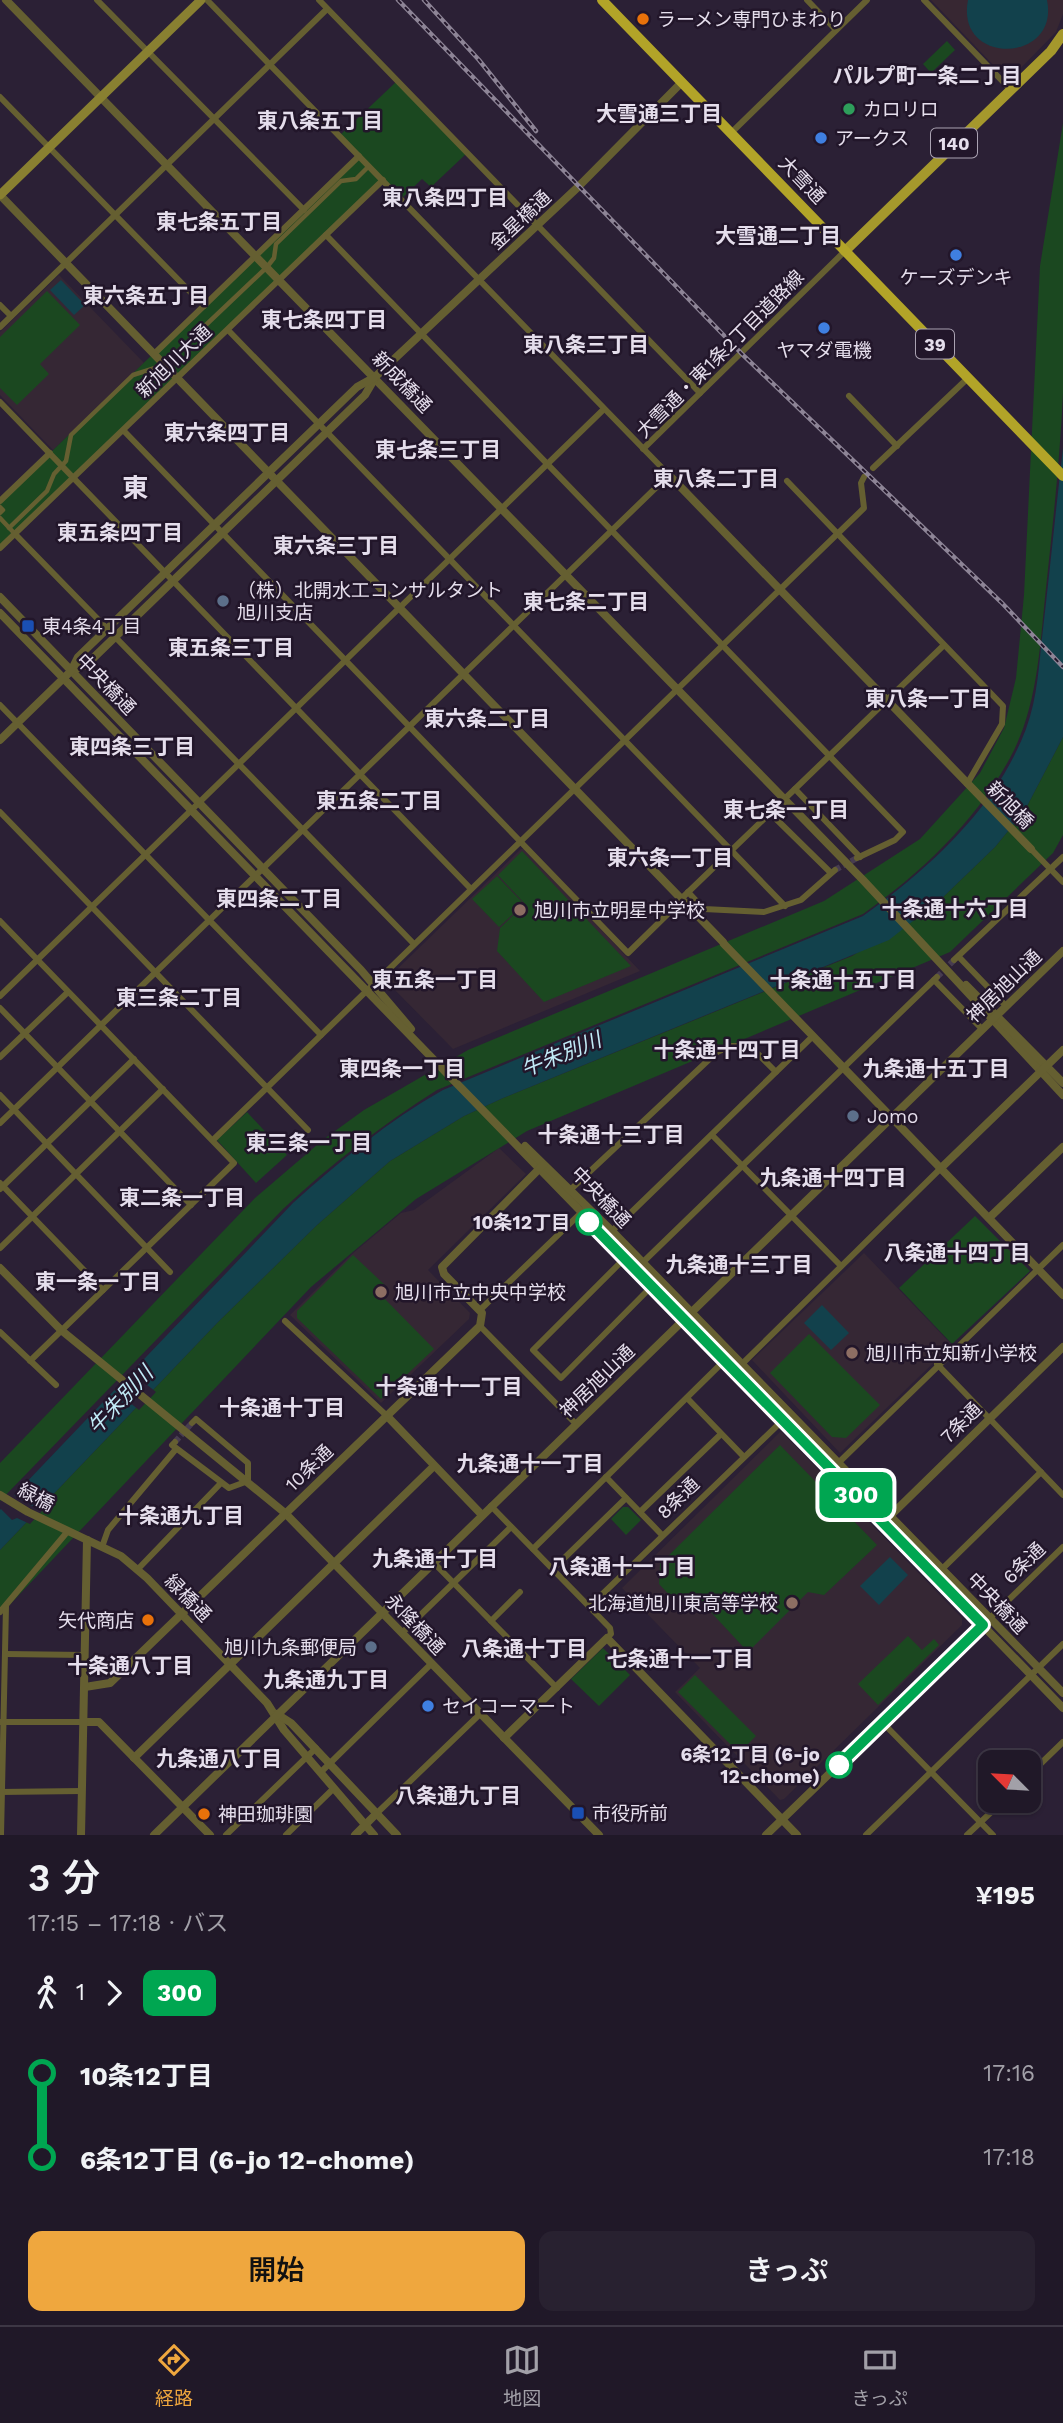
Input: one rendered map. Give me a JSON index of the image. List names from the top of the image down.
{
  "streets": {
    "highway": ["大雪通", "39"],
    "main road": ["140"],
    "street": [
      "金星橋通",
      "大雪通・東1条2丁目道路線",
      "新旭川大通",
      "新成橋通",
      "中央橋通",
      "新旭橋",
      "神居旭山通",
      "7条通",
      "10条通",
      "緑橋",
      "8条通",
      "6条通",
      "緑橋通",
      "永隆橋通"
    ]
  },
  "crossings": [
    ["140", "大雪通"],
    ["140", "大雪通・東1条2丁目道路線"],
    ["大雪通", "金星橋通"],
    ["大雪通", "大雪通・東1条2丁目道路線"],
    ["金星橋通", "新成橋通"],
    ["金星橋通", "中央橋通"],
    ["大雪通・東1条2丁目道路線", "新旭橋"],
    ["新旭川大通", "新成橋通"],
    ["新成橋通", "神居旭山通"],
    ["中央橋通", "神居旭山通"],
    ["中央橋通", "7条通"],
    ["中央橋通", "8条通"],
    ["中央橋通", "6条通"],
    ["神居旭山通", "緑橋通"],
    ["神居旭山通", "永隆橋通"],
    ["10条通", "緑橋通"],
    ["10条通", "永隆橋通"],
    ["緑橋", "緑橋通"]
  ],
  "districts": [
    "パルプ町一条二丁目",
    "大雪通三丁目",
    "東八条五丁目",
    "東八条四丁目",
    "東七条五丁目",
    "大雪通二丁目",
    "東六条五丁目",
    "東七条四丁目",
    "東八条三丁目",
    "東六条四丁目",
    "東七条三丁目",
    "東八条二丁目",
    "東",
    "東五条四丁目",
    "東六条三丁目",
    "東七条二丁目",
    "東五条三丁目",
    "東八条一丁目",
    "東六条二丁目",
    "東四条三丁目",
    "東五条二丁目",
    "東七条一丁目",
    "東六条一丁目",
    "東四条二丁目",
    "十条通十六丁目",
    "東五条一丁目",
    "十条通十五丁目",
    "東三条二丁目",
    "十条通十四丁目",
    "東四条一丁目",
    "九条通十五丁目",
    "十条通十三丁目",
    "東三条一丁目",
    "九条通十四丁目",
    "東二条一丁目",
    "八条通十四丁目",
    "九条通十三丁目",
    "東一条一丁目",
    "十条通十一丁目",
    "十条通十丁目",
    "九条通十一丁目",
    "十条通九丁目",
    "九条通十丁目",
    "八条通十一丁目",
    "八条通十丁目",
    "七条通十一丁目",
    "十条通八丁目",
    "九条通九丁目",
    "九条通八丁目",
    "八条通九丁目"
  ],
  "water": ["牛朱別川"],
  "places": {
    "other": [
      "ラーメン専門ひまわり",
      "カロリロ",
      "アークス",
      "ケーズデンキ",
      "ヤマダ電機",
      "（株）北開水工コンサルタント 旭川支店",
      "旭川市立明星中学校",
      "Jomo",
      "10条12丁目",
      "旭川市立中央中学校",
      "旭川市立知新小学校",
      "北海道旭川東高等学校",
      "矢代商店",
      "旭川九条郵便局",
      "セイコーマート",
      "6条12丁目 (6-jo 12-chome)",
      "神田珈琲園"
    ],
    "transit": ["東4条4丁目", "市役所前"]
  },
  "lines": ["bus line 300"],
  "north": "top left",
  "page": {
    "on_map": "300",
    "heading": ["3 分", "17:15 – 17:18 · バス", "¥195"],
    "legs": ["1", "300"],
    "list": [
      {
        "name": "10条12丁目",
        "value": "17:16"
      },
      {
        "name": "6条12丁目 (6-jo 12-chome)",
        "value": "17:18"
      }
    ],
    "buttons": ["開始", "きっぷ"],
    "tabs": ["経路", "地図", "きっぷ"]
  }
}
